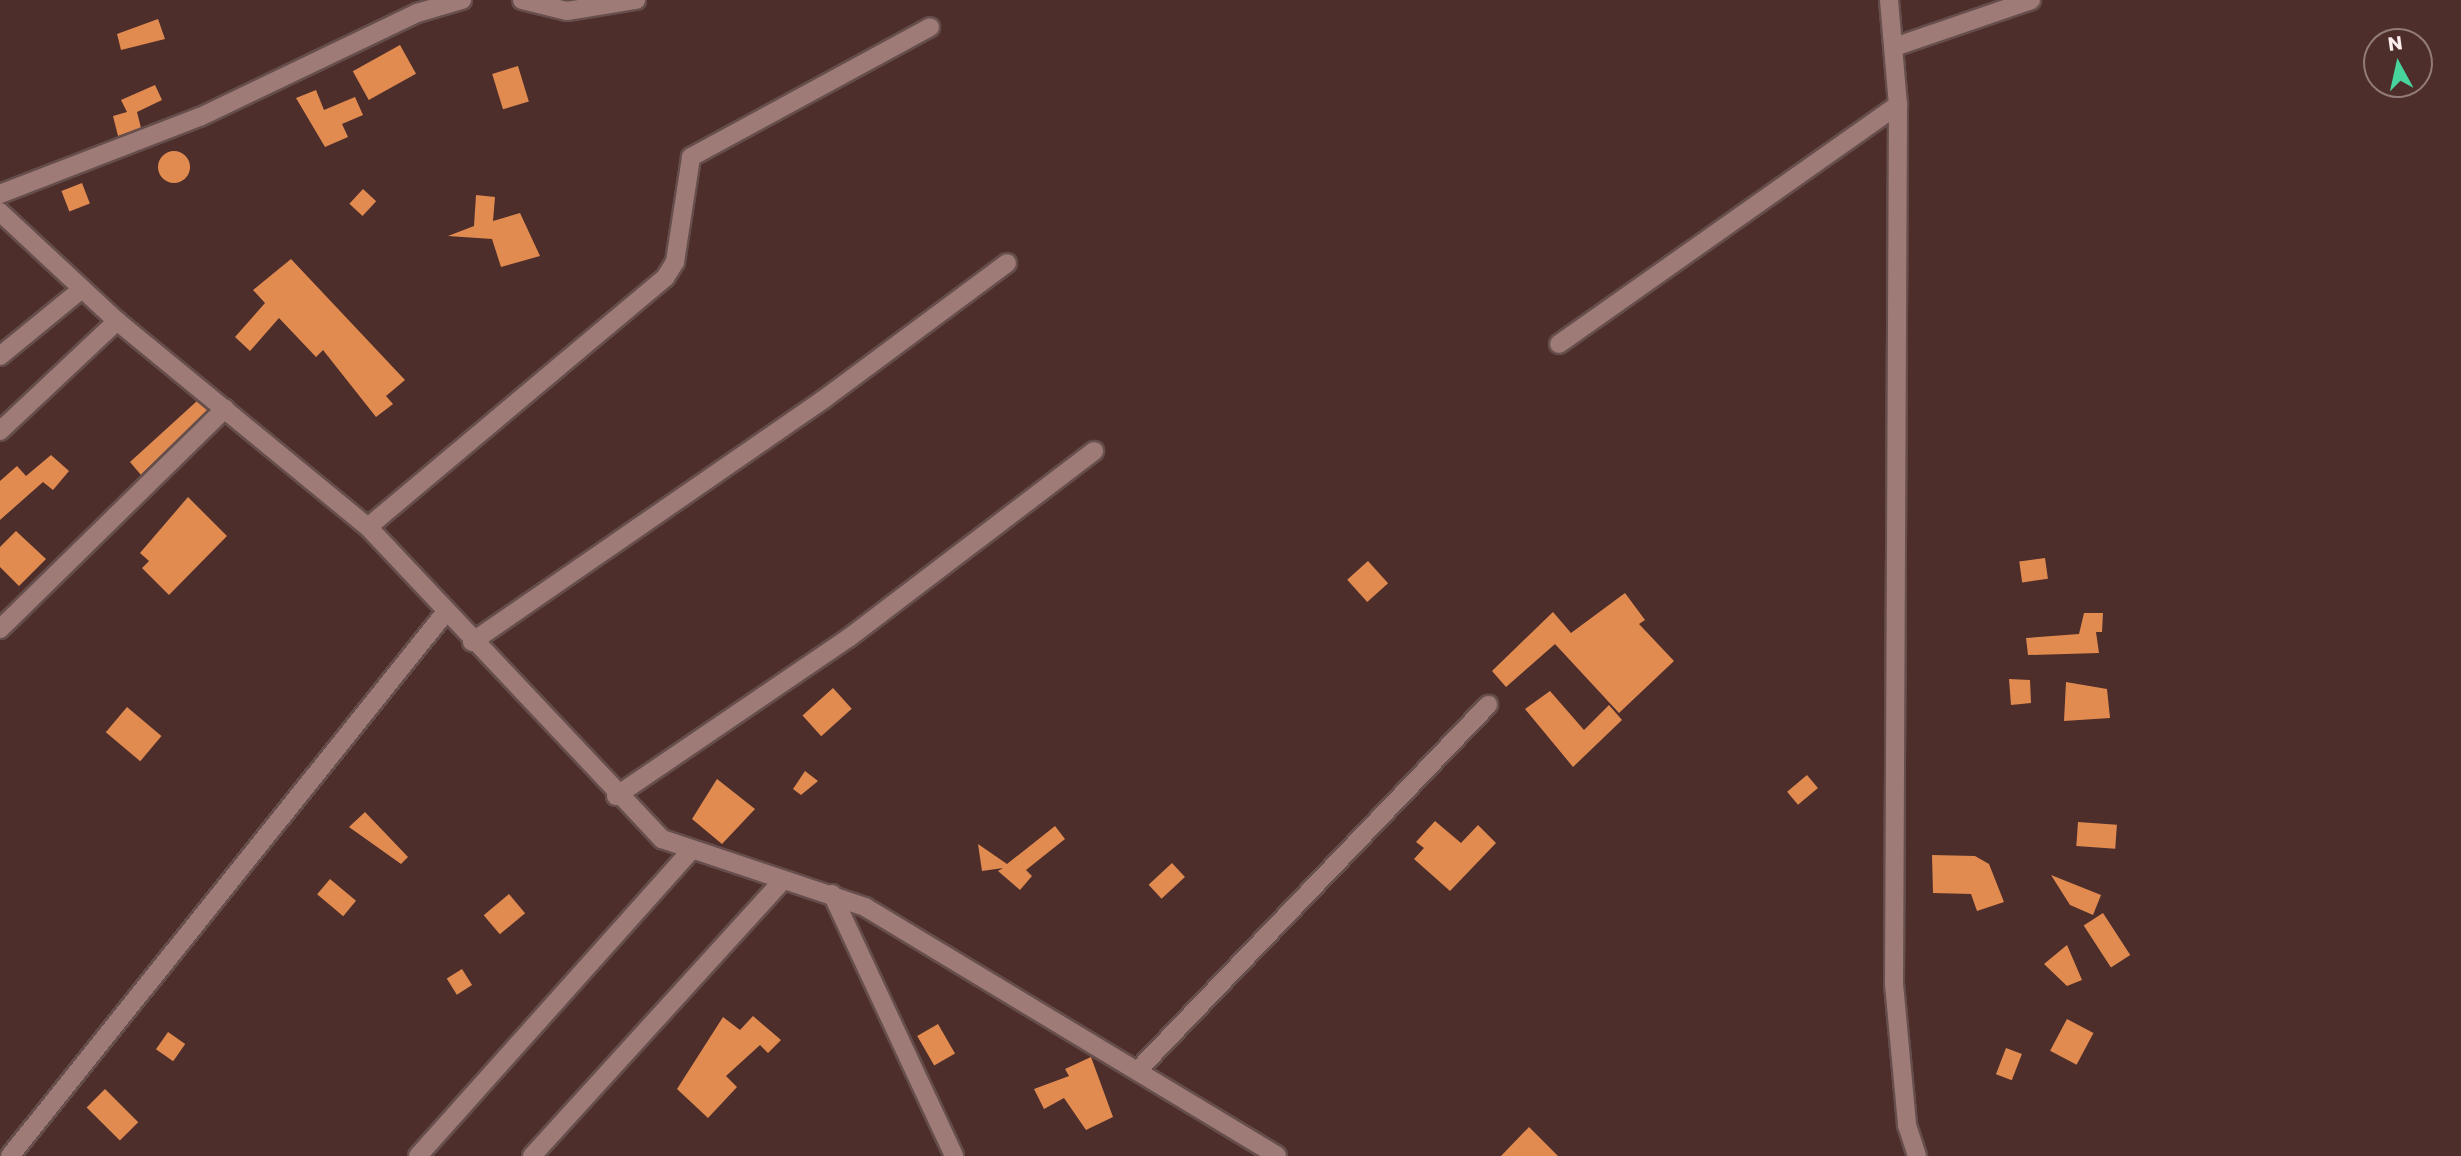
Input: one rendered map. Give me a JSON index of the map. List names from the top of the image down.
{
  "north": "top"
}
